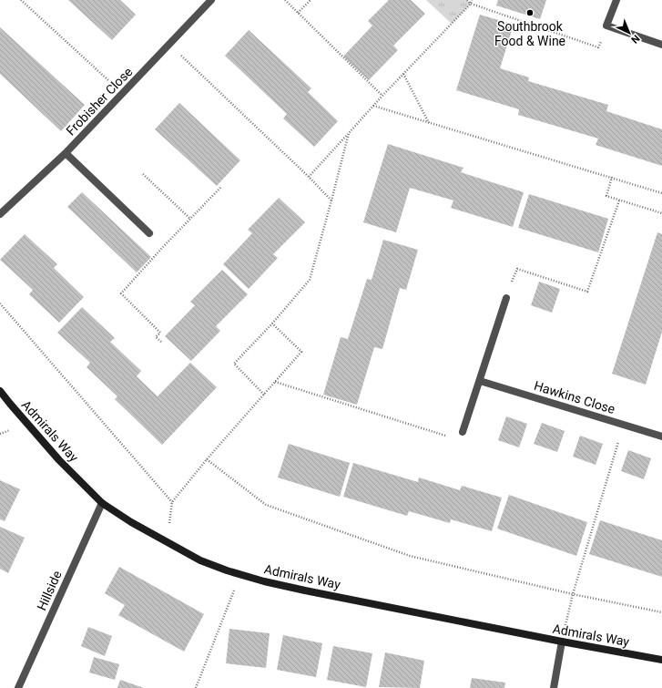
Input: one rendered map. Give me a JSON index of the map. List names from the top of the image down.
{
  "streets": {
    "street": [
      "Frobisher Close",
      "Hawkins Close",
      "Admirals Way",
      "Hillside"
    ]
  },
  "crossings": [
    ["Admirals Way", "Hillside"]
  ],
  "places": ["Southbrook Food & Wine"],
  "north": "bottom right"
}
